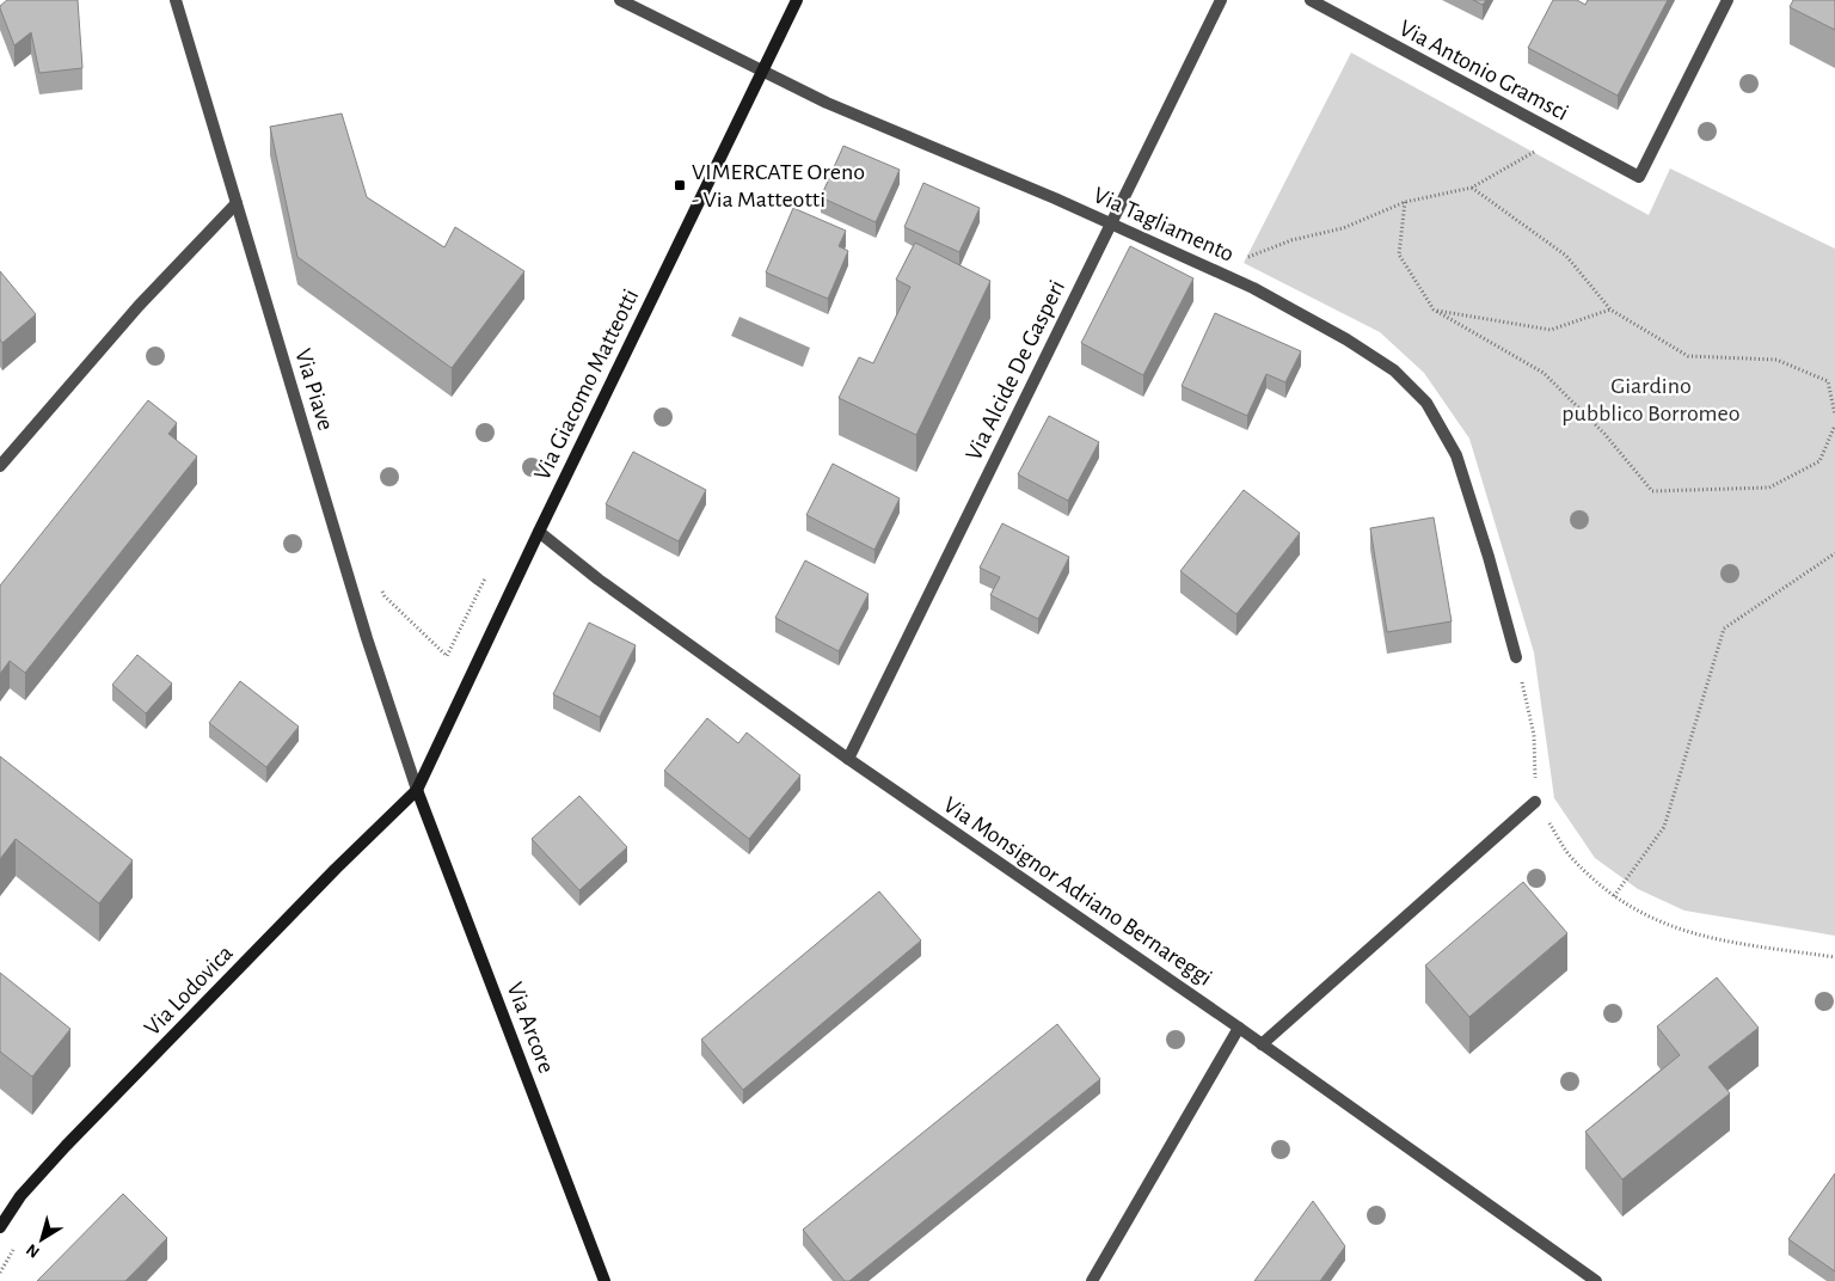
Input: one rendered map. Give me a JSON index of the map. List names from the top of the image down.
{
  "streets": {
    "street": [
      "Via Antonio Gramsci",
      "Via Tagliamento",
      "Via Alcide De Gasperi",
      "Via Giacomo Matteotti",
      "Via Piave",
      "Via Monsignor Adriano Bernareggi",
      "Via Lodovica",
      "Via Arcore"
    ]
  },
  "crossings": [
    ["Via Tagliamento", "Via Alcide De Gasperi"],
    ["Via Tagliamento", "Via Giacomo Matteotti"],
    ["Via Alcide De Gasperi", "Via Monsignor Adriano Bernareggi"],
    ["Via Giacomo Matteotti", "Via Piave"],
    ["Via Giacomo Matteotti", "Via Monsignor Adriano Bernareggi"],
    ["Via Giacomo Matteotti", "Via Lodovica"],
    ["Via Giacomo Matteotti", "Via Arcore"],
    ["Via Piave", "Via Lodovica"],
    ["Via Piave", "Via Arcore"],
    ["Via Lodovica", "Via Arcore"]
  ],
  "parks": ["Giardino pubblico Borromeo"],
  "places": {
    "transit": ["VIMERCATE Oreno - Via Matteotti"]
  },
  "north": "bottom left"
}
